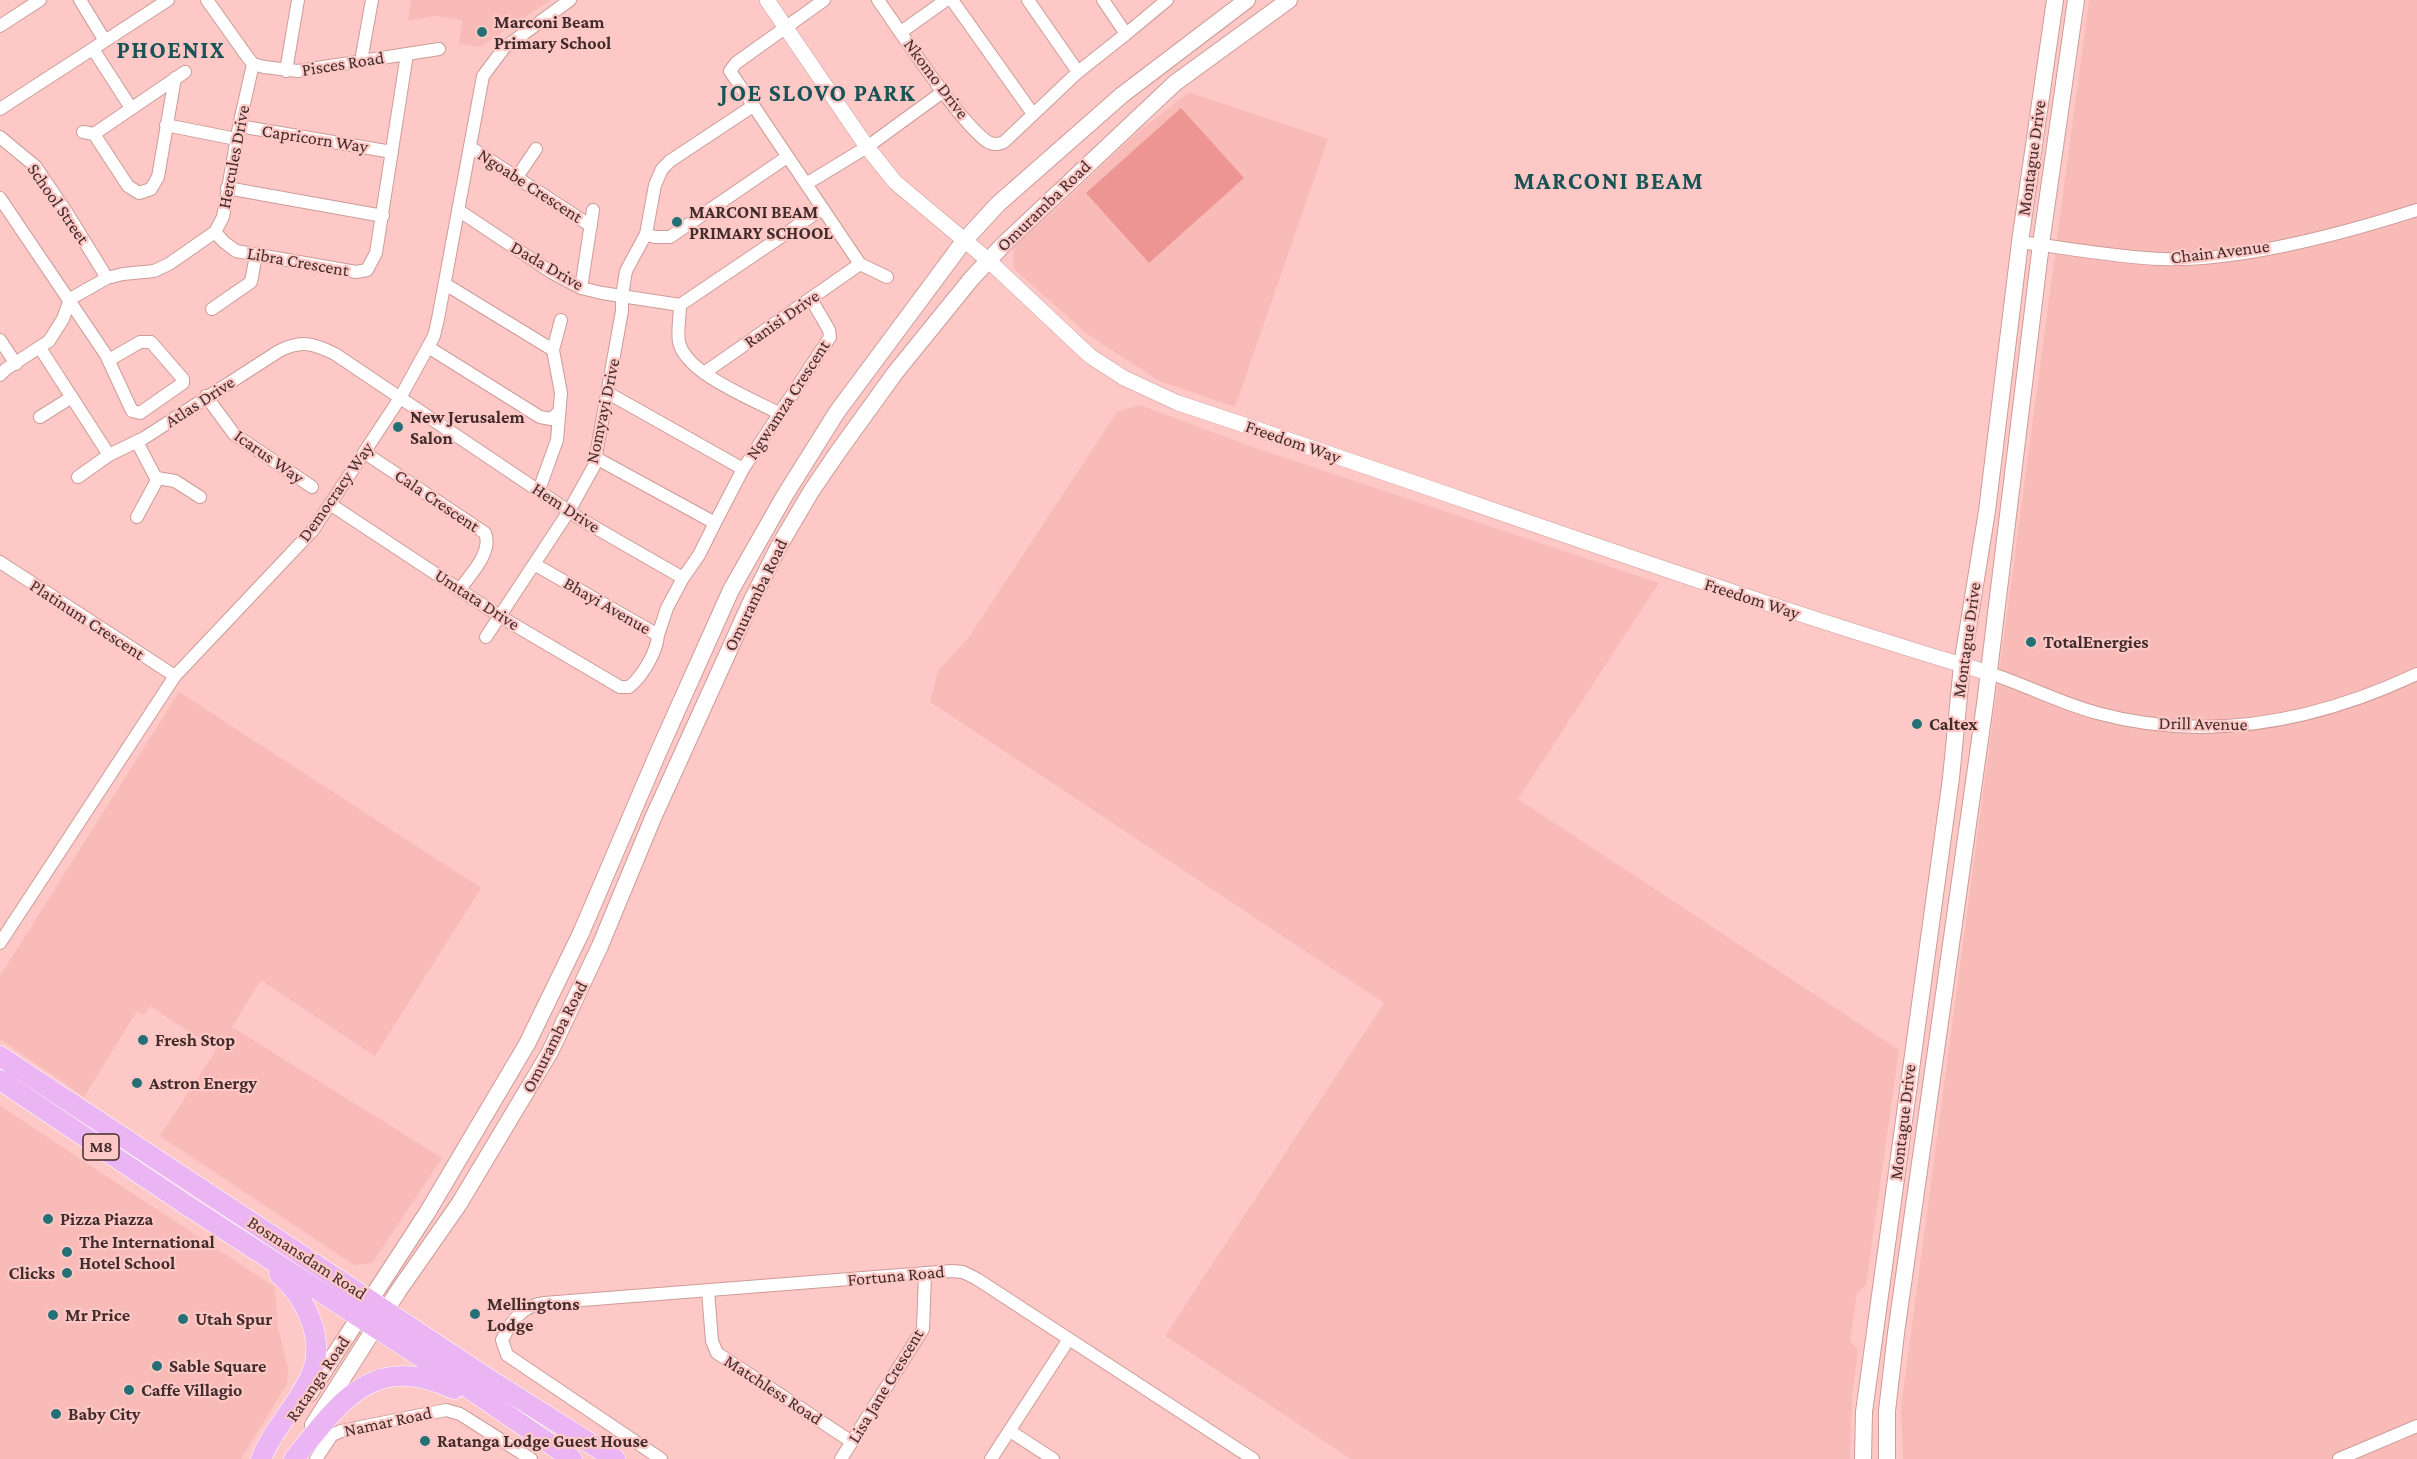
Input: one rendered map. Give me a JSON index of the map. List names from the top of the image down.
{
  "streets": {
    "main road": [
      "Montague Drive",
      "Omuramba Road",
      "M8",
      "Bosmansdam Road",
      "Ratanga Road"
    ],
    "street": [
      "Pisces Road",
      "Nkomo Drive",
      "Capricorn Way",
      "Hercules Drive",
      "Ngoabe Crescent",
      "School Street",
      "Chain Avenue",
      "Libra Crescent",
      "Dada Drive",
      "Ranisi Drive",
      "Ngwamza Crescent",
      "Atlas Drive",
      "Nomyayi Drive",
      "Freedom Way",
      "Icarus Way",
      "Democracy Way",
      "Cala Crescent",
      "Hem Drive",
      "Umtata Drive",
      "Bhayi Avenue",
      "Platinum Crescent",
      "Drill Avenue",
      "Fortuna Road",
      "Lisa Jane Crescent",
      "Matchless Road",
      "Namar Road"
    ]
  },
  "crossings": [
    ["Pisces Road", "Capricorn Way"],
    ["Pisces Road", "Hercules Drive"],
    ["Capricorn Way", "Hercules Drive"],
    ["Capricorn Way", "Libra Crescent"],
    ["Hercules Drive", "School Street"],
    ["Hercules Drive", "Libra Crescent"],
    ["Montague Drive", "Chain Avenue"],
    ["Montague Drive", "Freedom Way"],
    ["Montague Drive", "Drill Avenue"],
    ["Ngoabe Crescent", "Dada Drive"],
    ["Ngoabe Crescent", "Democracy Way"],
    ["Omuramba Road", "Freedom Way"],
    ["Omuramba Road", "Bosmansdam Road"],
    ["Omuramba Road", "Ratanga Road"],
    ["Dada Drive", "Nomyayi Drive"],
    ["Dada Drive", "Democracy Way"],
    ["Ranisi Drive", "Ngwamza Crescent"],
    ["Ngwamza Crescent", "Nomyayi Drive"],
    ["Ngwamza Crescent", "Hem Drive"],
    ["Atlas Drive", "Icarus Way"],
    ["Atlas Drive", "Democracy Way"],
    ["Atlas Drive", "Hem Drive"],
    ["Nomyayi Drive", "Hem Drive"],
    ["Nomyayi Drive", "Umtata Drive"],
    ["Nomyayi Drive", "Bhayi Avenue"],
    ["Freedom Way", "Drill Avenue"],
    ["Democracy Way", "Cala Crescent"],
    ["Democracy Way", "Hem Drive"],
    ["Democracy Way", "Umtata Drive"],
    ["Democracy Way", "Platinum Crescent"],
    ["Cala Crescent", "Umtata Drive"],
    ["Umtata Drive", "Bhayi Avenue"],
    ["Bosmansdam Road", "Ratanga Road"],
    ["Fortuna Road", "Lisa Jane Crescent"],
    ["Fortuna Road", "Matchless Road"],
    ["Lisa Jane Crescent", "Matchless Road"]
  ],
  "districts": ["PHOENIX", "JOE SLOVO PARK", "MARCONI BEAM"],
  "places": [
    "Marconi Beam Primary School",
    "MARCONI BEAM PRIMARY SCHOOL",
    "New Jerusalem Salon",
    "TotalEnergies",
    "Caltex",
    "Fresh Stop",
    "Astron Energy",
    "Pizza Piazza",
    "The International Hotel School",
    "Clicks",
    "Mellingtons Lodge",
    "Mr Price",
    "Utah Spur",
    "Sable Square",
    "Caffe Villagio",
    "Baby City",
    "Ratanga Lodge Guest House"
  ]
}
